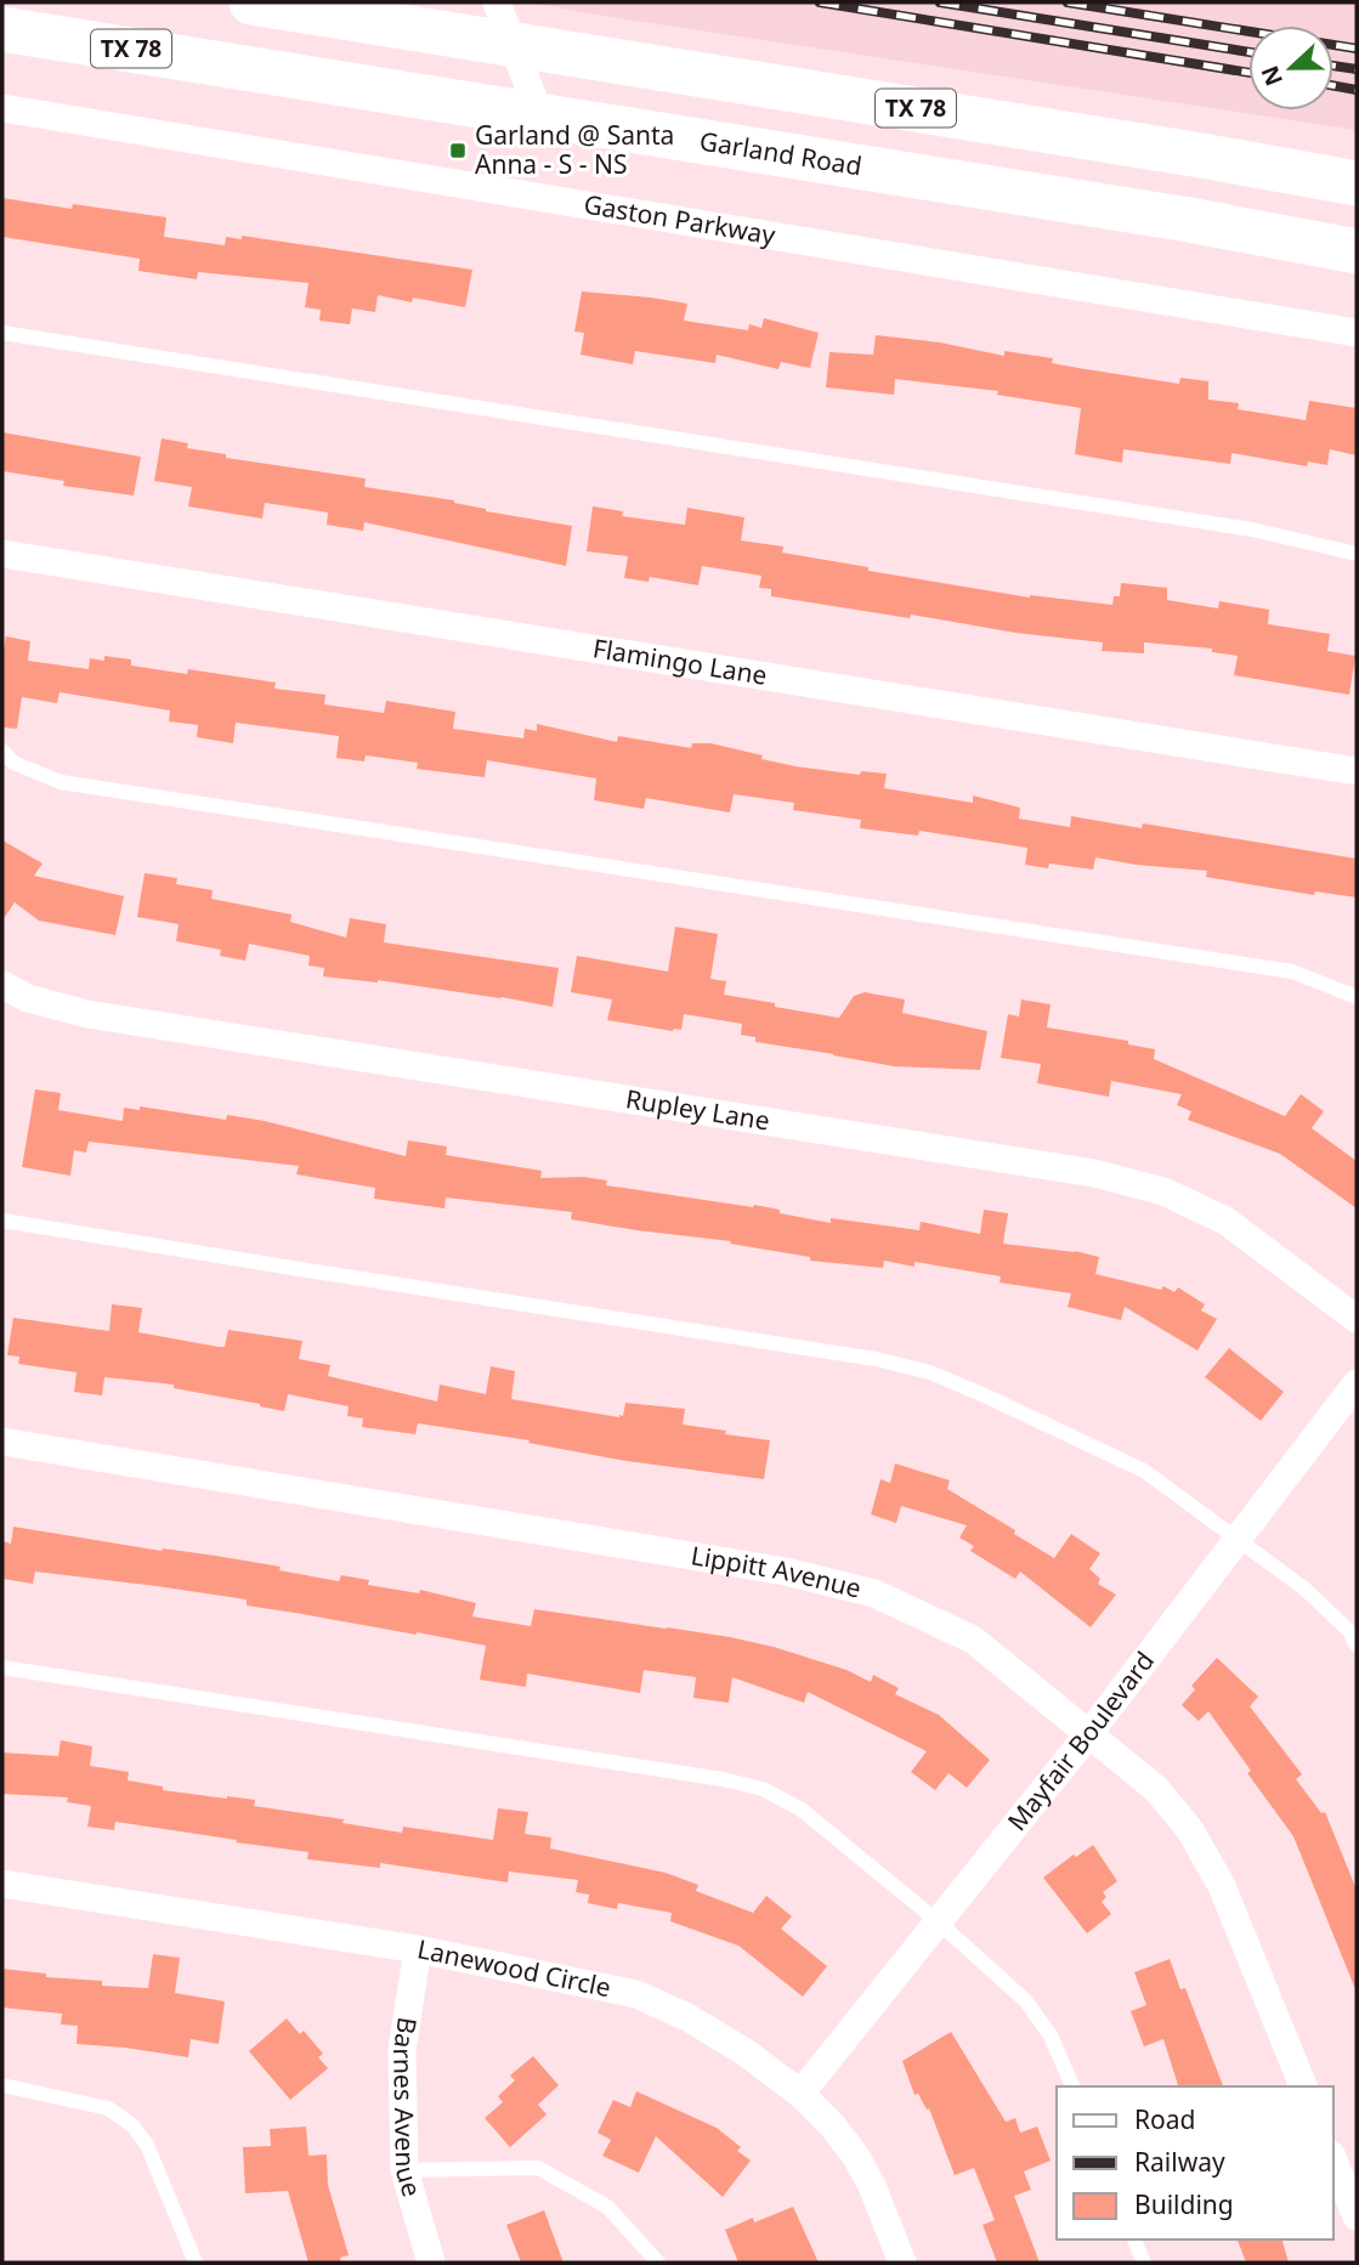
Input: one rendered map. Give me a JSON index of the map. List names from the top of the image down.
{
  "streets": {
    "main road": ["TX 78", "Garland Road"],
    "street": [
      "Gaston Parkway",
      "Flamingo Lane",
      "Rupley Lane",
      "Lippitt Avenue",
      "Mayfair Boulevard",
      "Lanewood Circle",
      "Barnes Avenue"
    ]
  },
  "crossings": [
    ["Lippitt Avenue", "Mayfair Boulevard"],
    ["Mayfair Boulevard", "Lanewood Circle"],
    ["Lanewood Circle", "Barnes Avenue"]
  ],
  "places": {
    "transit": ["Garland @ Santa Anna - S - NS"]
  },
  "legend": ["Road", "Railway", "Building"],
  "north": "left"
}
